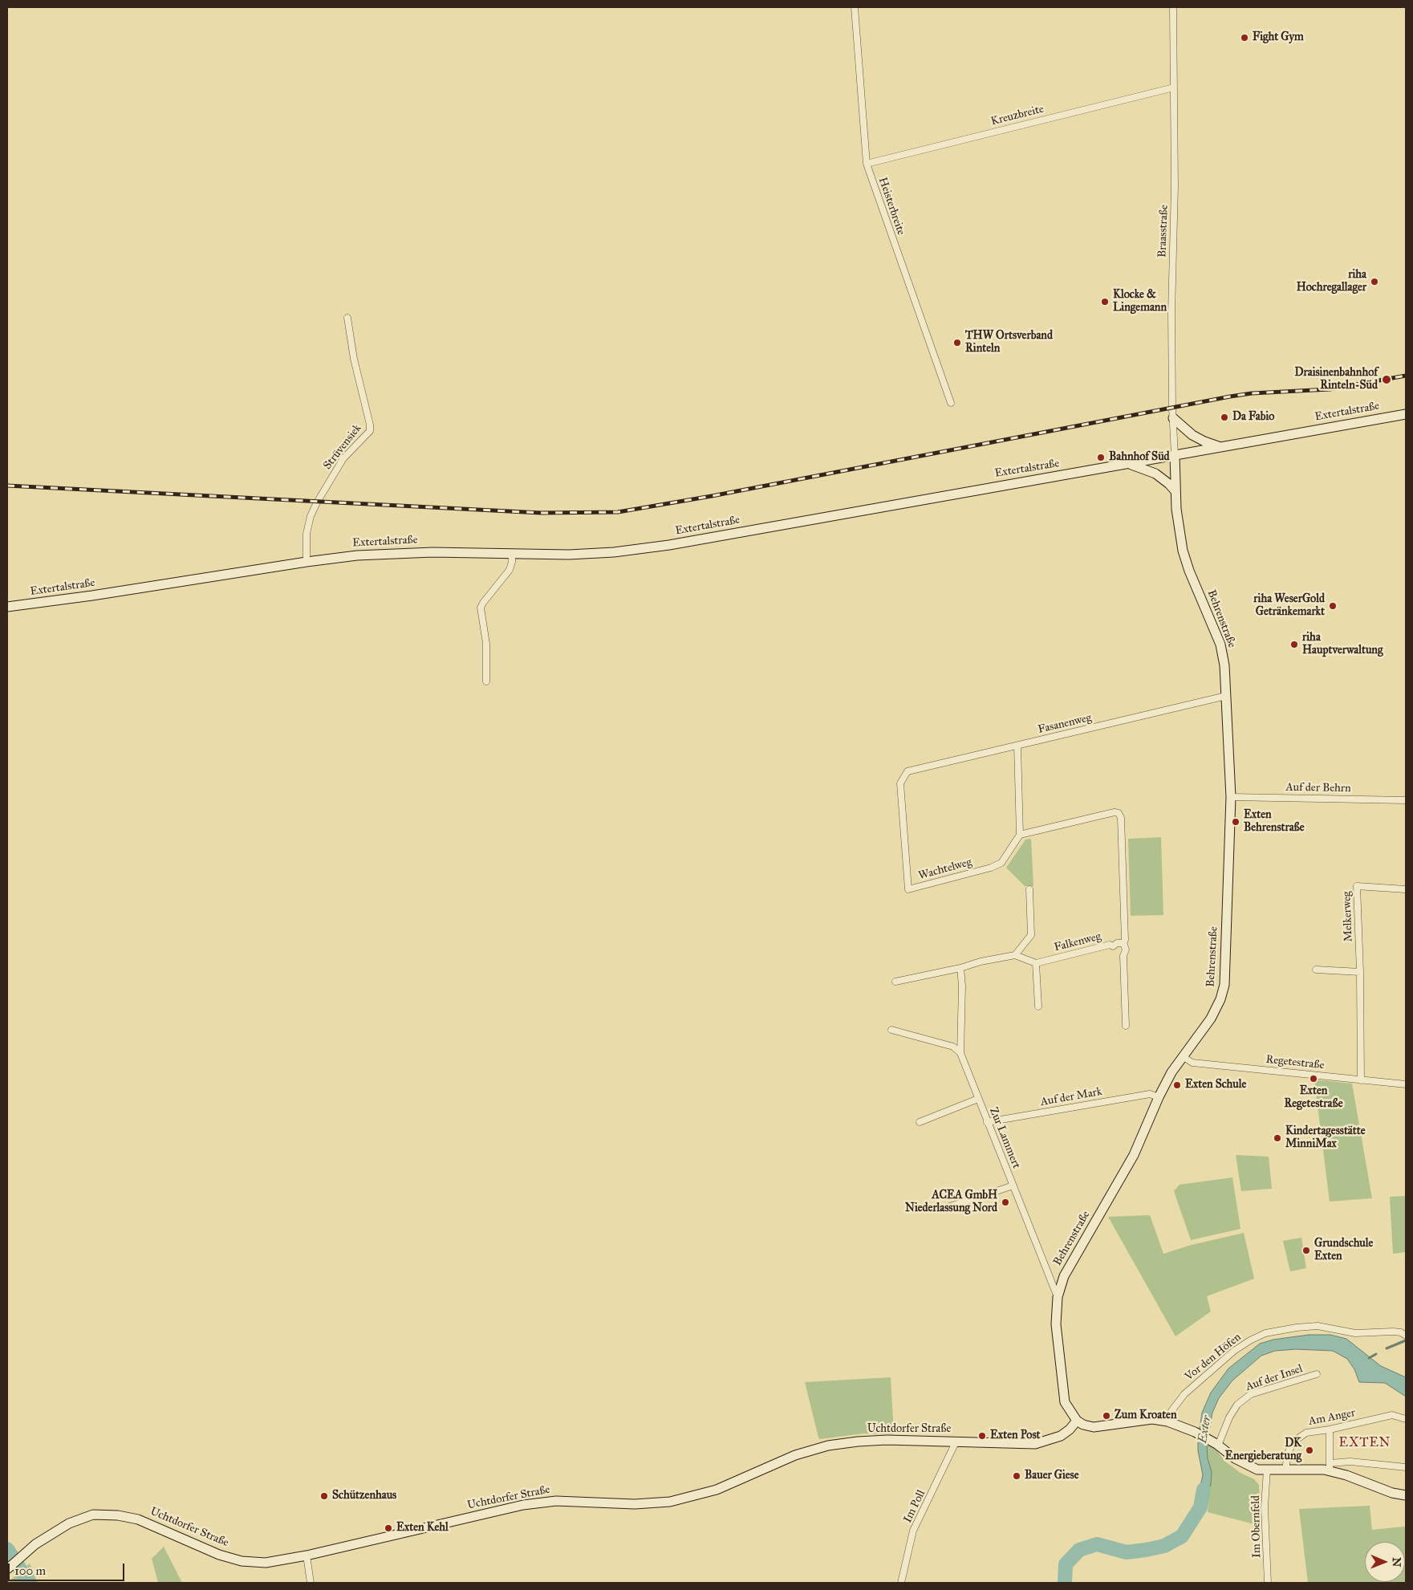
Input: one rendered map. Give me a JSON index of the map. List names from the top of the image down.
{
  "streets": {
    "main road": ["Extertalstraße", "Behrenstraße", "Uchtdorfer Straße"],
    "street": [
      "Kreuzbreite",
      "Heisterbreite",
      "Braasstraße",
      "Strüvensiek",
      "Fasanenweg",
      "Auf der Behrn",
      "Wachtelweg",
      "Melkerweg",
      "Falkenweg",
      "Regetestraße",
      "Auf der Mark",
      "Zur Lammert",
      "Vor den Höfen",
      "Auf der Insel",
      "Am Anger",
      "Im Poll",
      "Im Obernfeld"
    ]
  },
  "crossings": [
    ["Kreuzbreite", "Heisterbreite"],
    ["Kreuzbreite", "Braasstraße"],
    ["Braasstraße", "Extertalstraße"],
    ["Braasstraße", "Behrenstraße"],
    ["Extertalstraße", "Strüvensiek"],
    ["Extertalstraße", "Behrenstraße"],
    ["Behrenstraße", "Fasanenweg"],
    ["Behrenstraße", "Auf der Behrn"],
    ["Behrenstraße", "Regetestraße"],
    ["Behrenstraße", "Auf der Mark"],
    ["Behrenstraße", "Zur Lammert"],
    ["Behrenstraße", "Uchtdorfer Straße"],
    ["Fasanenweg", "Wachtelweg"],
    ["Melkerweg", "Regetestraße"],
    ["Auf der Mark", "Zur Lammert"],
    ["Uchtdorfer Straße", "Im Poll"]
  ],
  "districts": ["EXTEN"],
  "water": ["Exter"],
  "places": [
    "Fight Gym",
    "riha Hochregallager",
    "Klocke & Lingemann",
    "THW Ortsverband Rinteln",
    "Draisinenbahnhof Rinteln-Süd",
    "Da Fabio",
    "Bahnhof Süd",
    "riha WeserGold Getränkemarkt",
    "riha Hauptverwaltung",
    "Exten Behrenstraße",
    "Exten Regetestraße",
    "Exten Schule",
    "Kindertagesstätte MinniMax",
    "ACEA GmbH Niederlassung Nord",
    "Grundschule Exten",
    "Zum Kroaten",
    "Exten Post",
    "DK Energieberatung",
    "Bauer Giese",
    "Schützenhaus",
    "Exten Kehl"
  ],
  "scale_bar": "100 m",
  "north": "right"
}
